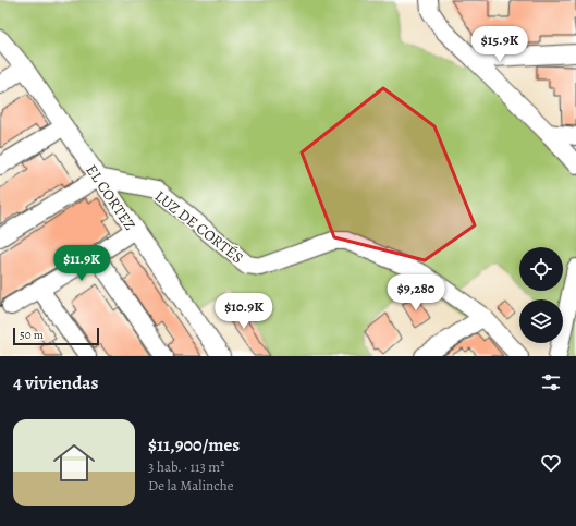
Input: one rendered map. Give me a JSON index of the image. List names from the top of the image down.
{
  "streets": {
    "street": ["EL CORTEZ", "LUZ DE CORTÉS"]
  },
  "crossings": [
    ["EL CORTEZ", "LUZ DE CORTÉS"]
  ],
  "scale_bar": "50 m",
  "page": {
    "price": [
      "$15.9K",
      "$11.9K",
      "$9,280",
      "$10.9K"
    ],
    "scale": "50 m",
    "heading": "4 viviendas",
    "list": [
      {
        "name": "$11,900/mes",
        "note": "3 hab. · 113 m² · De la Malinche"
      }
    ]
  }
}
